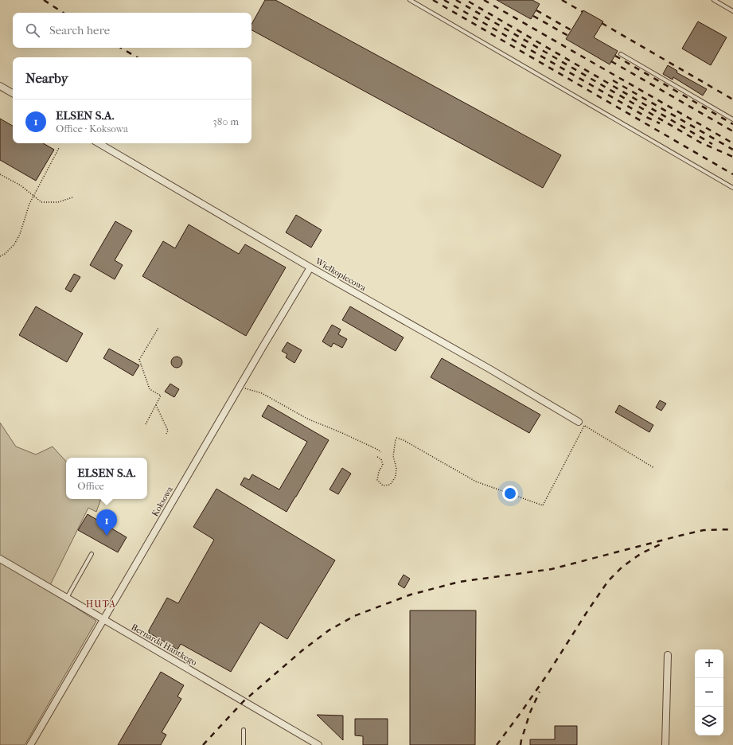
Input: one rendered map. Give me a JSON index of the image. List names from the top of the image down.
{
  "streets": {
    "street": ["Wielkopiecowa", "Koksowa", "Bernarda Hantkego"]
  },
  "crossings": [
    ["Wielkopiecowa", "Koksowa"],
    ["Koksowa", "Bernarda Hantkego"]
  ],
  "districts": ["HUTA"],
  "page": {
    "search": "Search here",
    "heading": "Nearby",
    "list": [
      {
        "mark": "1",
        "name": "ELSEN S.A.",
        "note": "Office · Koksowa",
        "value": "380 m"
      }
    ],
    "popup": ["ELSEN S.A.", "Office"],
    "pins": "1",
    "map_buttons": ["+", "−"]
  }
}
